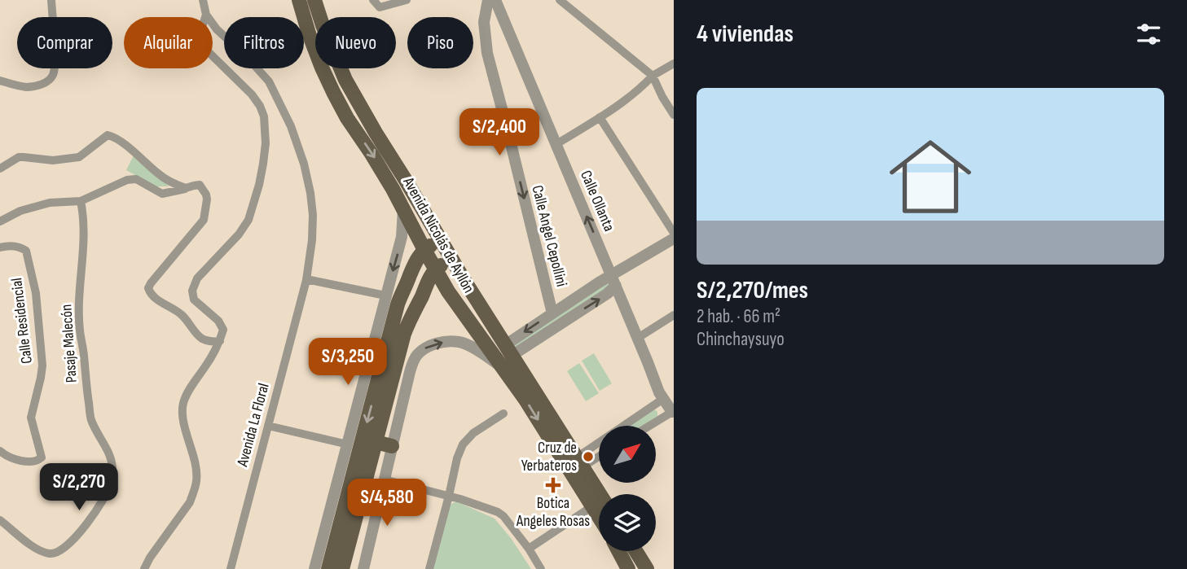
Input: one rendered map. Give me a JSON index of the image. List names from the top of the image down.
{
  "streets": {
    "main road": ["Avenida Nicolás de Ayllón"],
    "street": [
      "Calle Ollanta",
      "Calle Angel Cepollini",
      "Calle Residencial",
      "Pasaje Malecón",
      "Avenida La Floral"
    ]
  },
  "one_way": ["Calle Angel Cepollini"],
  "places": {
    "other": ["Cruz de Yerbateros"],
    "health": ["Botica Angeles Rosas"]
  },
  "north": "top right",
  "page": {
    "heading": "4 viviendas",
    "chip": [
      "Comprar",
      "Alquilar",
      "Filtros",
      "Nuevo",
      "Piso"
    ],
    "list": [
      {
        "name": "S/2,270/mes",
        "note": "2 hab. · 66 m² · Chinchaysuyo"
      }
    ],
    "price": [
      "S/2,400",
      "S/3,250",
      "S/2,270",
      "S/4,580"
    ]
  }
}
